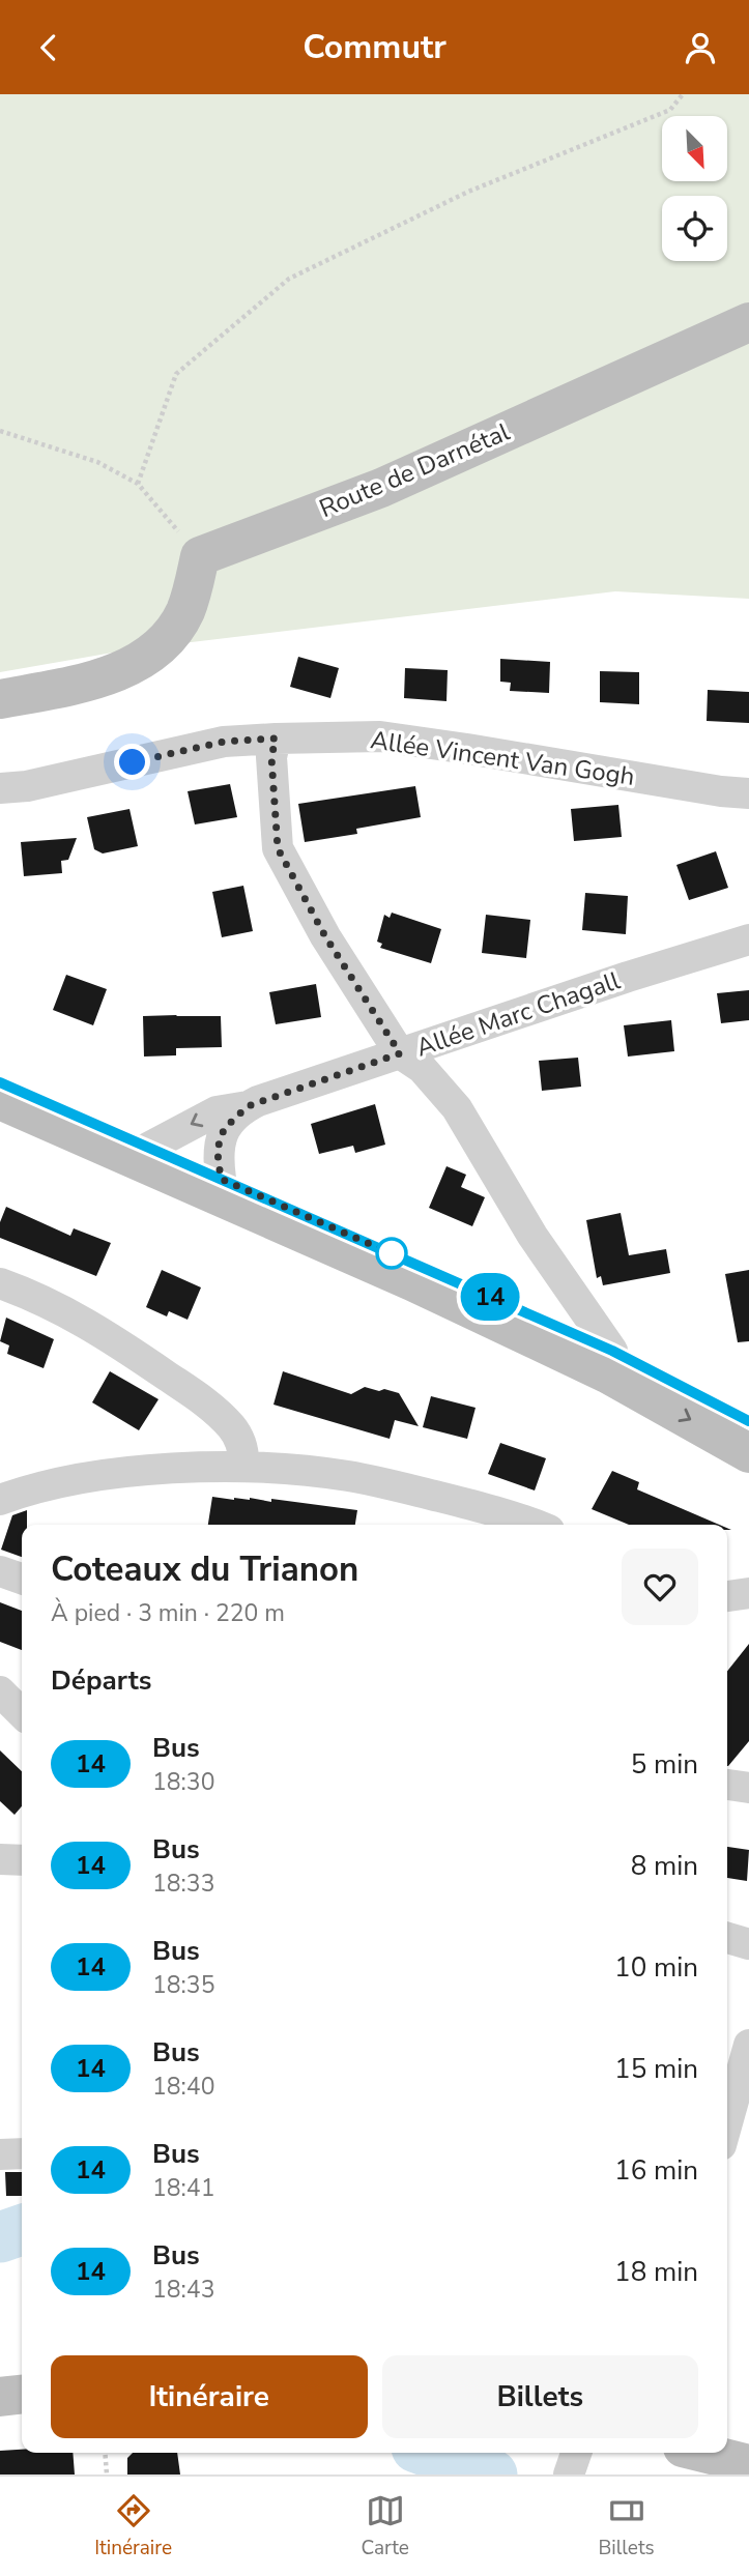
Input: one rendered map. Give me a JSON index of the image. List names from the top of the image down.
{
  "streets": {
    "main road": ["Route de Darnétal"],
    "street": ["Allée Vincent Van Gogh", "Allée Marc Chagall"]
  },
  "lines": ["bus line 14"],
  "north": "bottom right",
  "page": {
    "header": "Commutr",
    "on_map": "14",
    "heading": [
      ["Coteaux du Trianon", "À pied · 3 min · 220 m"],
      "Départs"
    ],
    "list": [
      {
        "mark": "14",
        "name": "Bus",
        "note": "18:30",
        "value": "5 min"
      },
      {
        "mark": "14",
        "name": "Bus",
        "note": "18:33",
        "value": "8 min"
      },
      {
        "mark": "14",
        "name": "Bus",
        "note": "18:35",
        "value": "10 min"
      },
      {
        "mark": "14",
        "name": "Bus",
        "note": "18:40",
        "value": "15 min"
      },
      {
        "mark": "14",
        "name": "Bus",
        "note": "18:41",
        "value": "16 min"
      },
      {
        "mark": "14",
        "name": "Bus",
        "note": "18:43",
        "value": "18 min"
      }
    ],
    "buttons": ["Itinéraire", "Billets"],
    "tabs": ["Itinéraire", "Carte", "Billets"]
  }
}
